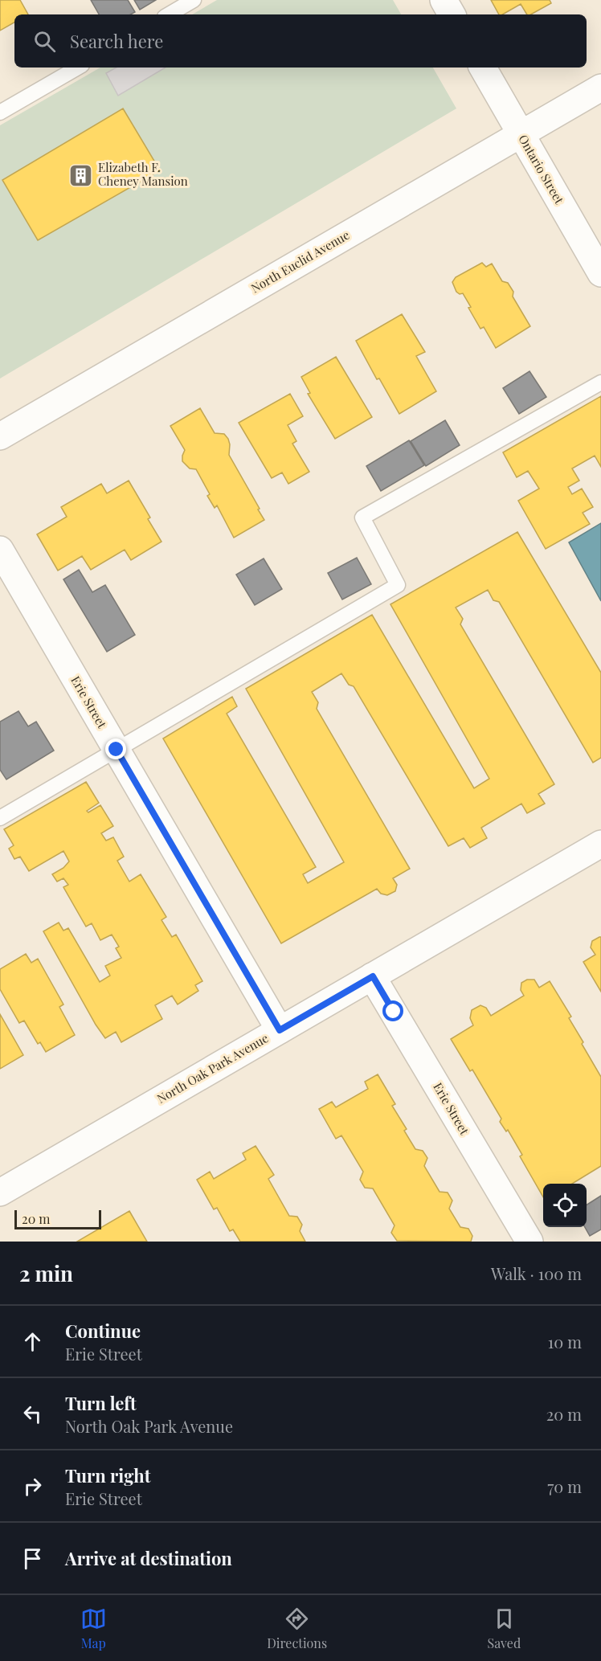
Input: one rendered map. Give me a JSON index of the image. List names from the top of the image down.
{
  "streets": {
    "street": [
      "Ontario Street",
      "North Euclid Avenue",
      "Erie Street",
      "North Oak Park Avenue"
    ]
  },
  "crossings": [
    ["Ontario Street", "North Euclid Avenue"],
    ["Erie Street", "North Oak Park Avenue"]
  ],
  "places": {
    "building": ["Elizabeth F. Cheney Mansion"]
  },
  "scale_bar": "20 m",
  "page": {
    "search": "Search here",
    "scale": "20 m",
    "heading": ["2 min", "Walk · 100 m"],
    "list": [
      ["Continue", "Erie Street", "10 m"],
      ["Turn left", "North Oak Park Avenue", "20 m"],
      ["Turn right", "Erie Street", "70 m"],
      "Arrive at destination"
    ],
    "nav": ["Map", "Directions", "Saved"]
  }
}
